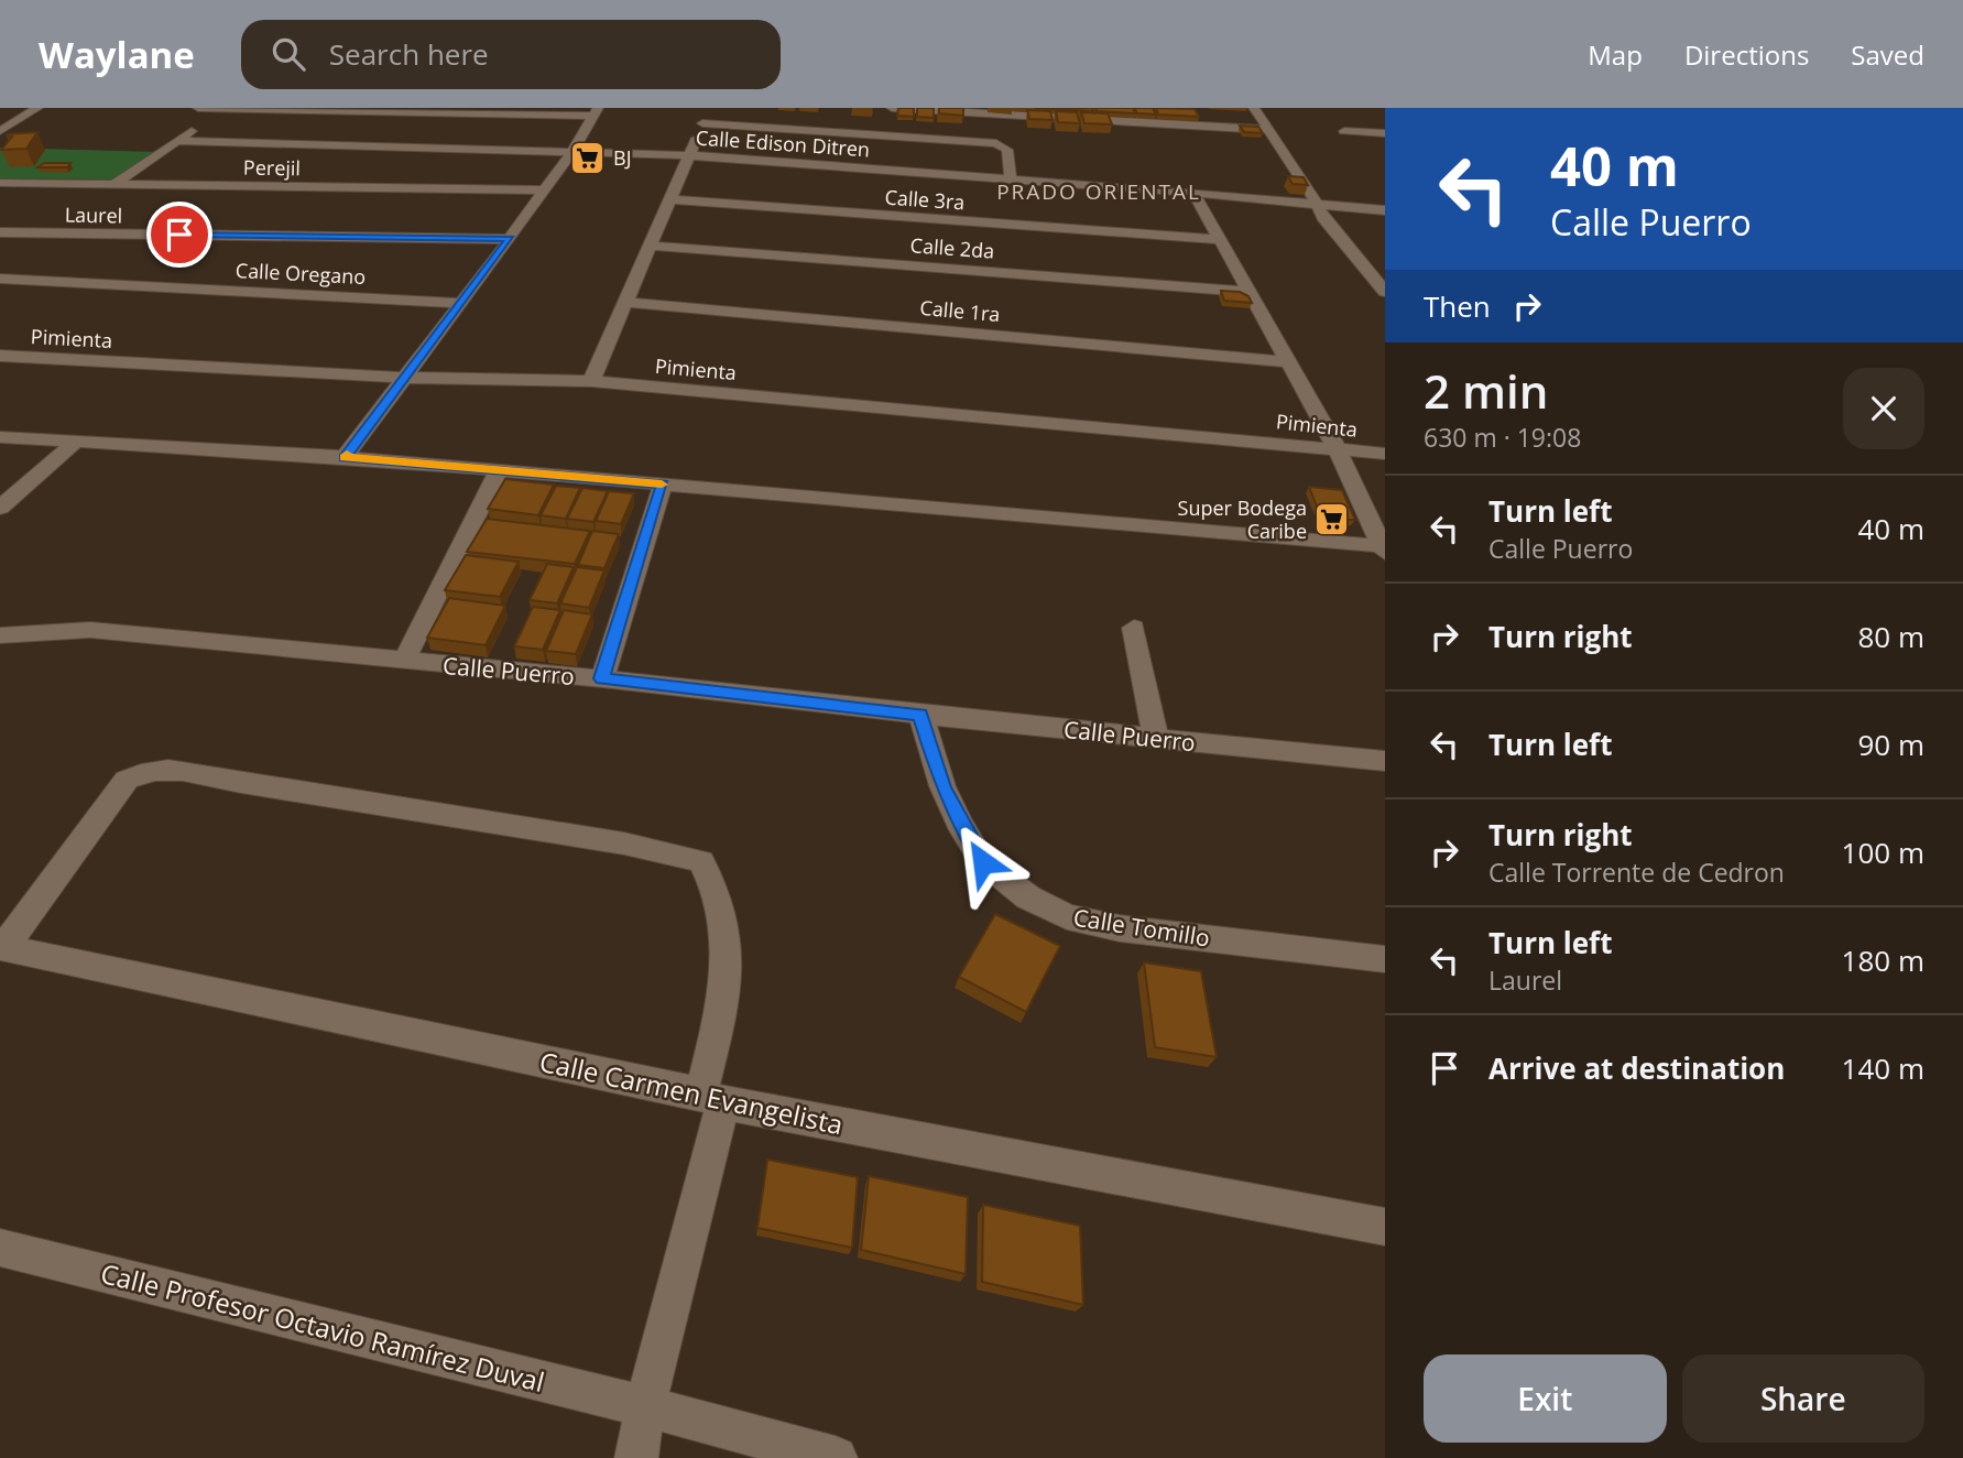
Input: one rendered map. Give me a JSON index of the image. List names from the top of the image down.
{
  "streets": {
    "street": [
      "Calle Edison Ditren",
      "Perejil",
      "Calle 3ra",
      "Laurel",
      "Calle 2da",
      "Calle Oregano",
      "Calle 1ra",
      "Pimienta",
      "Calle Puerro",
      "Calle Tomillo",
      "Calle Carmen Evangelista",
      "Calle Profesor Octavio Ramírez Duval"
    ]
  },
  "crossings": [
    ["Calle Puerro", "Calle Tomillo"]
  ],
  "districts": ["PRADO ORIENTAL"],
  "places": {
    "supermarket": ["BJ", "Super Bodega Caribe"]
  },
  "page": {
    "header": "Waylane",
    "search": "Search here",
    "nav": ["Map", "Directions", "Saved"],
    "turn": ["40 m", "Calle Puerro"],
    "then": "Then",
    "heading": ["2 min", "630 m · 19:08"],
    "list": [
      {
        "name": "Turn left",
        "note": "Calle Puerro",
        "value": "40 m"
      },
      {
        "name": "Turn right",
        "value": "80 m"
      },
      {
        "name": "Turn left",
        "value": "90 m"
      },
      {
        "name": "Turn right",
        "note": "Calle Torrente de Cedron",
        "value": "100 m"
      },
      {
        "name": "Turn left",
        "note": "Laurel",
        "value": "180 m"
      },
      {
        "name": "Arrive at destination",
        "value": "140 m"
      }
    ],
    "buttons": ["Exit", "Share"]
  }
}
